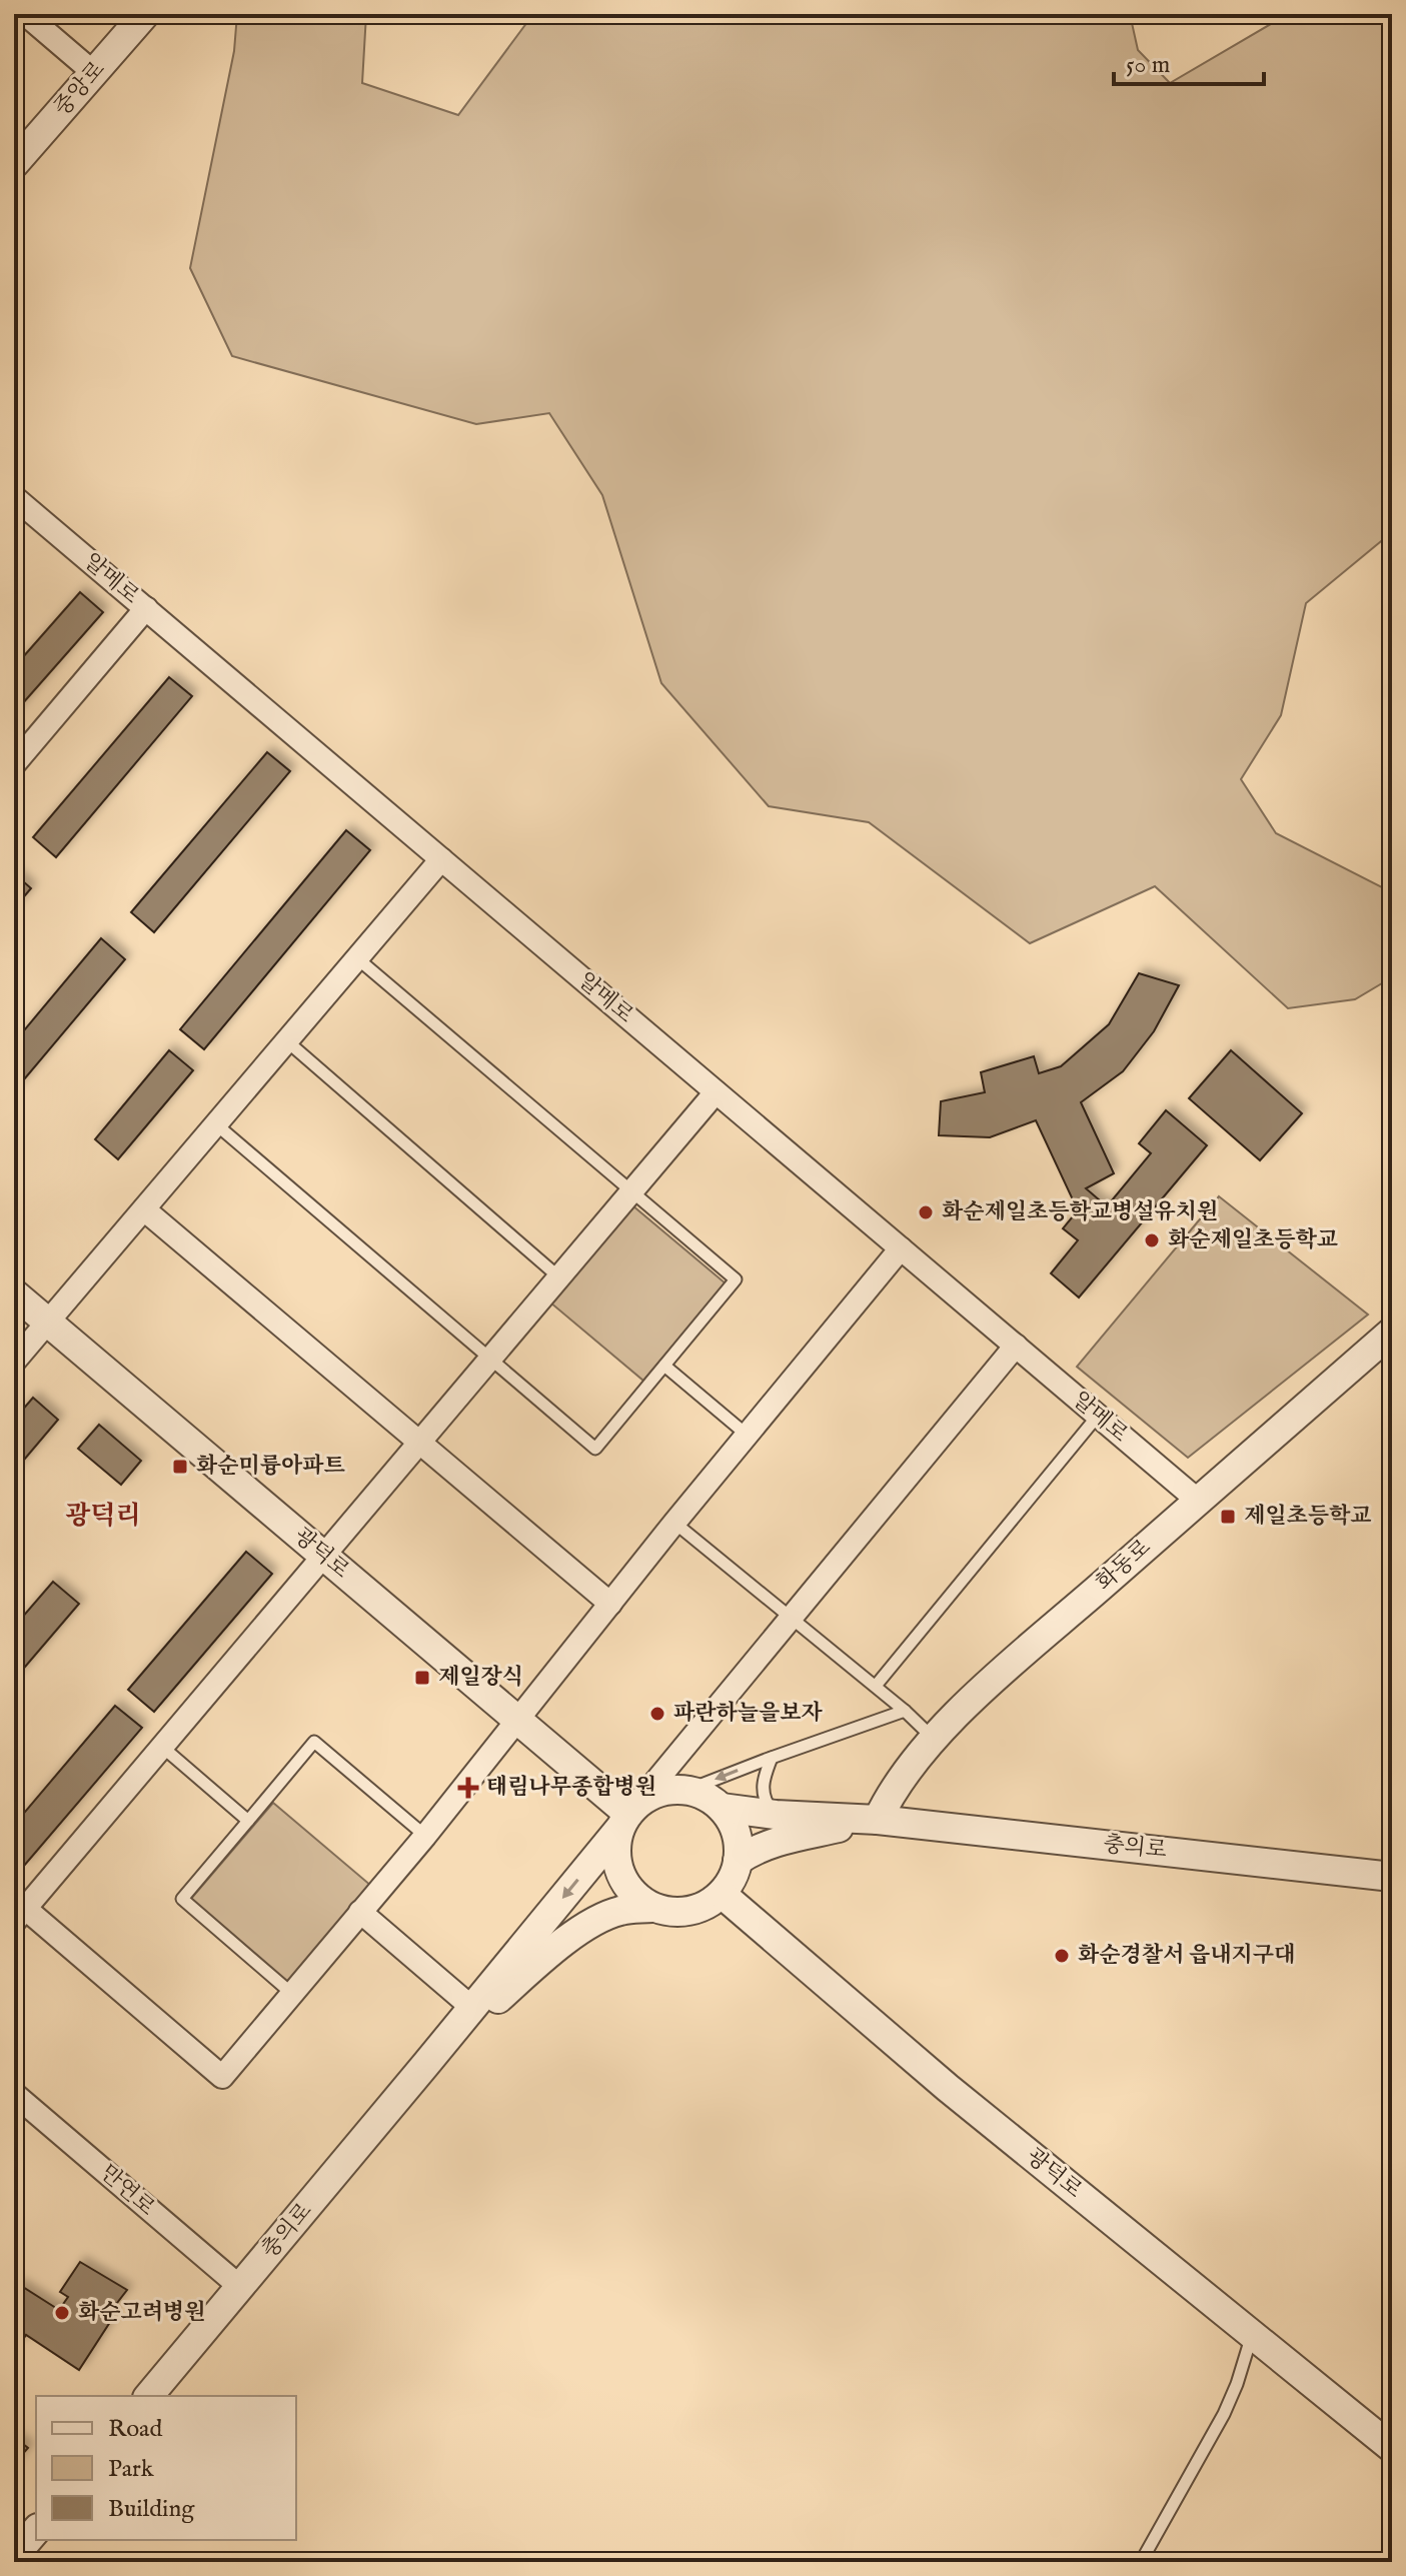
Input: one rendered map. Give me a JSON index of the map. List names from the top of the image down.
{
  "streets": {
    "street": [
      "중앙로",
      "알메로",
      "광덕로",
      "화동로",
      "충의로",
      "만연로"
    ]
  },
  "crossings": [
    ["알메로", "화동로"],
    ["광덕로", "충의로"],
    ["화동로", "충의로"],
    ["충의로", "만연로"]
  ],
  "districts": ["광덕리"],
  "places": {
    "other": [
      "화순제일초등학교병설유치원",
      "화순제일초등학교",
      "파란하늘을보자",
      "화순경찰서 읍내지구대",
      "화순고려병원"
    ],
    "transit": ["화순미륭아파트", "제일초등학교", "제일장식"],
    "health": ["태림나무종합병원"]
  },
  "legend": ["Road", "Park", "Building"],
  "scale_bar": "50 m"
}
